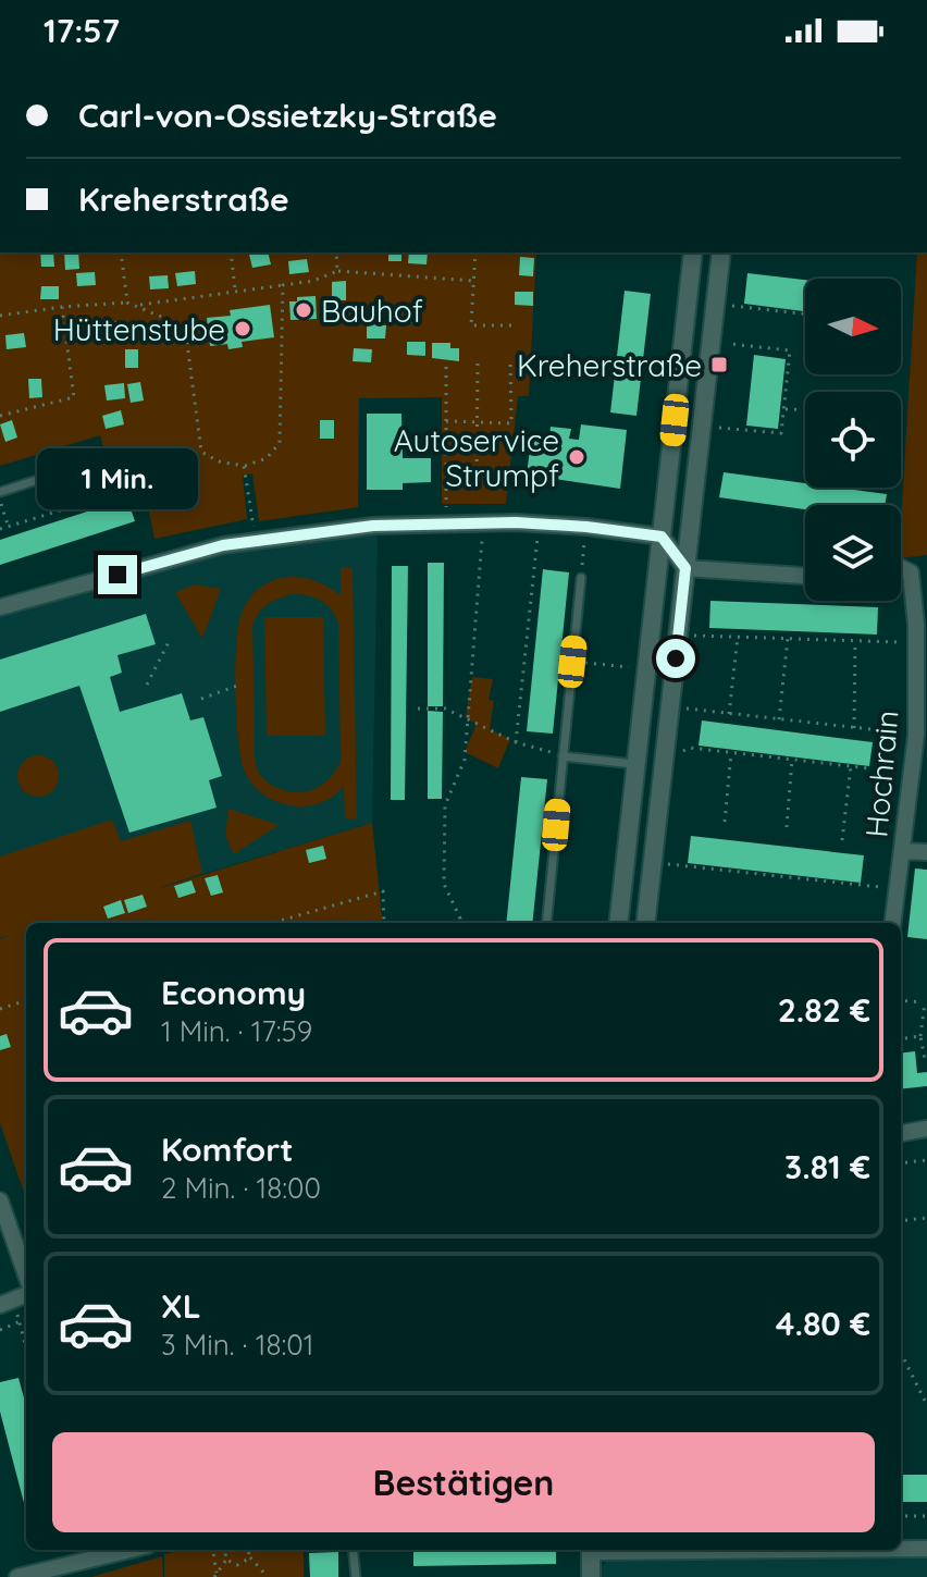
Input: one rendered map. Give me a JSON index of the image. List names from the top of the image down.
{
  "streets": {
    "street": ["Hochrain"]
  },
  "places": {
    "other": ["Bauhof", "Hüttenstube", "Autoservice Strumpf"],
    "transit": ["Kreherstraße"]
  },
  "north": "right",
  "page": {
    "status": "17:57",
    "banner": ["Carl-von-Ossietzky-Straße", "Kreherstraße"],
    "bubble": "1 Min.",
    "list": [
      {
        "name": "Economy",
        "note": "1 Min. · 17:59",
        "value": "2.82 €"
      },
      {
        "name": "Komfort",
        "note": "2 Min. · 18:00",
        "value": "3.81 €"
      },
      {
        "name": "XL",
        "note": "3 Min. · 18:01",
        "value": "4.80 €"
      }
    ],
    "buttons": "Bestätigen"
  }
}
